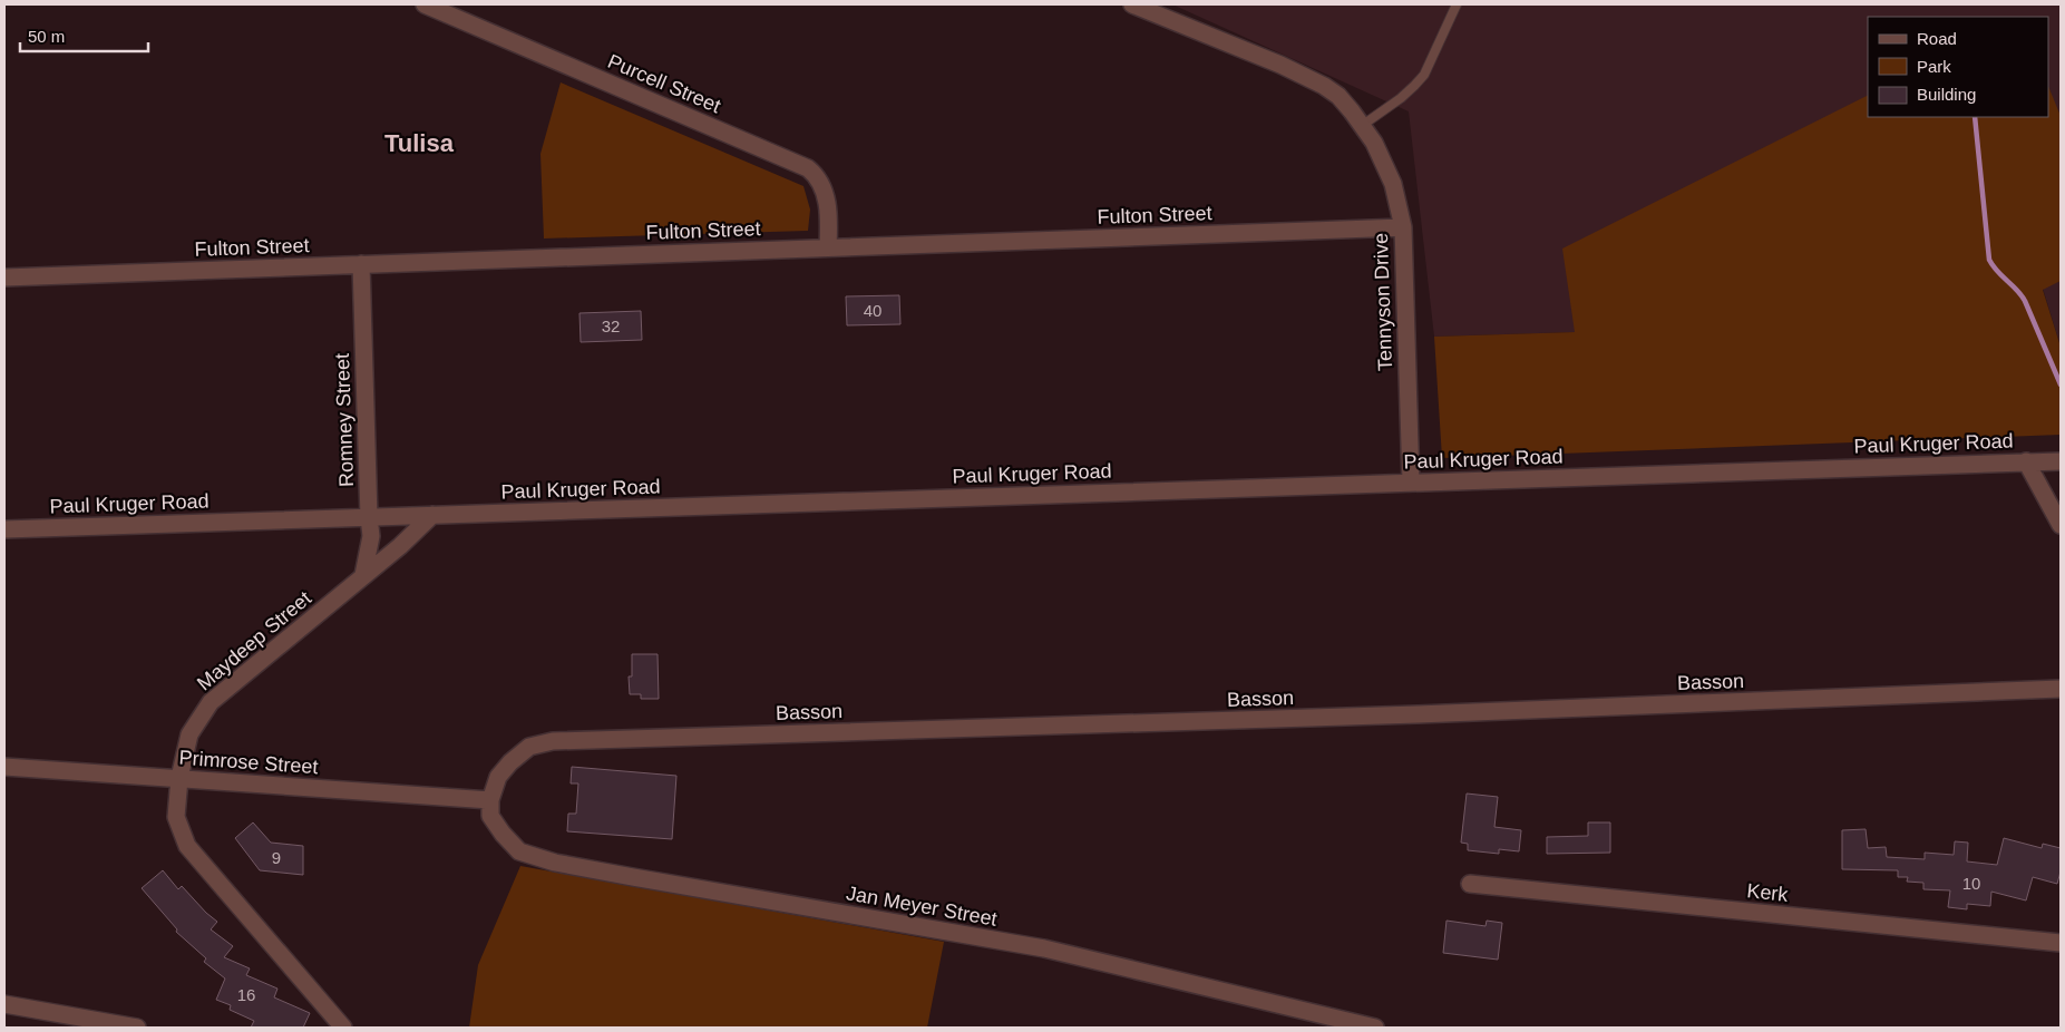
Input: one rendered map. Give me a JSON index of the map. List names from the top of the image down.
{
  "streets": {
    "street": [
      "Purcell Street",
      "Fulton Street",
      "Tennyson Drive",
      "Romney Street",
      "Paul Kruger Road",
      "Maydeep Street",
      "Basson",
      "Primrose Street",
      "Kerk",
      "Jan Meyer Street"
    ]
  },
  "crossings": [
    ["Purcell Street", "Fulton Street"],
    ["Fulton Street", "Tennyson Drive"],
    ["Fulton Street", "Romney Street"],
    ["Tennyson Drive", "Paul Kruger Road"],
    ["Romney Street", "Paul Kruger Road"],
    ["Romney Street", "Maydeep Street"],
    ["Paul Kruger Road", "Maydeep Street"],
    ["Maydeep Street", "Primrose Street"],
    ["Basson", "Primrose Street"],
    ["Basson", "Jan Meyer Street"],
    ["Primrose Street", "Jan Meyer Street"]
  ],
  "districts": ["Tulisa"],
  "house_numbers": [
    "40",
    "32",
    "9",
    "10",
    "16"
  ],
  "legend": ["Road", "Park", "Building"],
  "scale_bar": "50 m"
}
